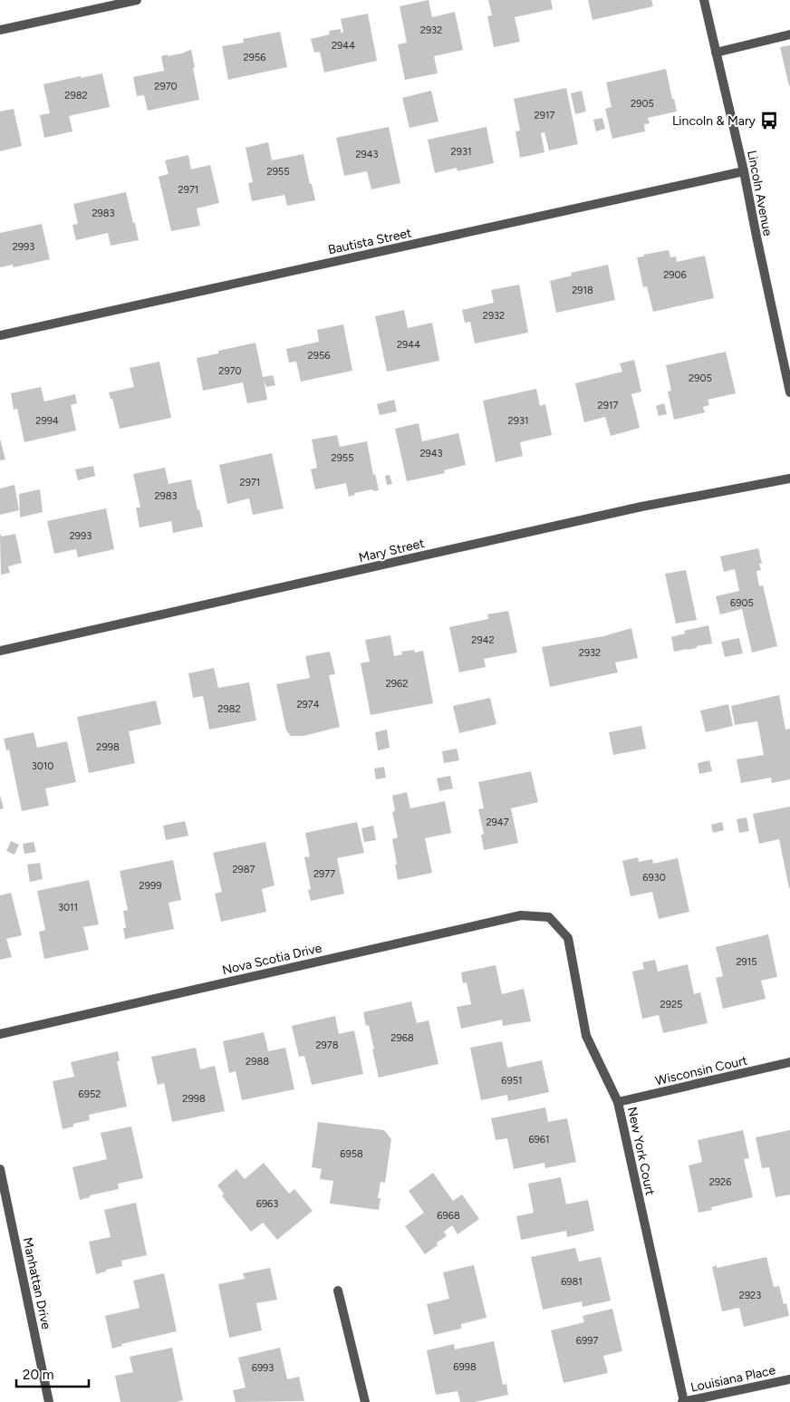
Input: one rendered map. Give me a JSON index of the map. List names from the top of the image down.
{
  "streets": {
    "street": [
      "Lincoln Avenue",
      "Bautista Street",
      "Mary Street",
      "Nova Scotia Drive",
      "Wisconsin Court",
      "New York Court",
      "Manhattan Drive",
      "Louisiana Place"
    ]
  },
  "crossings": [
    ["Lincoln Avenue", "Bautista Street"],
    ["Nova Scotia Drive", "New York Court"],
    ["Wisconsin Court", "New York Court"],
    ["New York Court", "Louisiana Place"]
  ],
  "places": {
    "bus stop": ["Lincoln & Mary"]
  },
  "house_numbers": [
    "2932",
    "2944",
    "2956",
    "2970",
    "2982",
    "2905",
    "2917",
    "2931",
    "2943",
    "2955",
    "2971",
    "2983",
    "2993",
    "2906",
    "2918",
    "2932",
    "2944",
    "2956",
    "2970",
    "2905",
    "2917",
    "2994",
    "2931",
    "2943",
    "2955",
    "2971",
    "2983",
    "2993",
    "6905",
    "2942",
    "2932",
    "2962",
    "2974",
    "2982",
    "2998",
    "3010",
    "2947",
    "2987",
    "2977",
    "6930",
    "2999",
    "3011",
    "2915",
    "2925",
    "2968",
    "2978",
    "2988",
    "6951",
    "6952",
    "2998",
    "6961",
    "6958",
    "2926",
    "6963",
    "6968",
    "6981",
    "2923",
    "6997",
    "6998",
    "6993"
  ],
  "scale_bar": "20 m"
}
